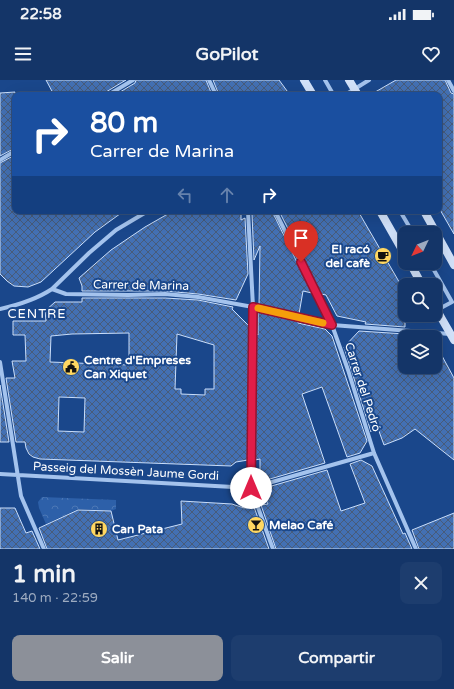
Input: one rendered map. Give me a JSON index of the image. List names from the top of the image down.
{
  "streets": {
    "street": ["Carrer de Marina", "Carrer del Pedró", "Passeig del Mossèn Jaume Gordi"]
  },
  "crossings": [
    ["Carrer de Marina", "Carrer del Pedró"],
    ["Carrer del Pedró", "Passeig del Mossèn Jaume Gordi"]
  ],
  "districts": ["CENTRE"],
  "places": {
    "cafe": ["El racó del cafè"],
    "public building": ["Centre d'Empreses Can Xiquet"],
    "bar": ["Melao Café"],
    "building": ["Can Pata"]
  },
  "north": "bottom left",
  "page": {
    "status": "22:58",
    "header": "GoPilot",
    "turn": ["80 m", "Carrer de Marina"],
    "heading": ["1 min", "140 m · 22:59"],
    "buttons": ["Salir", "Compartir"]
  }
}
